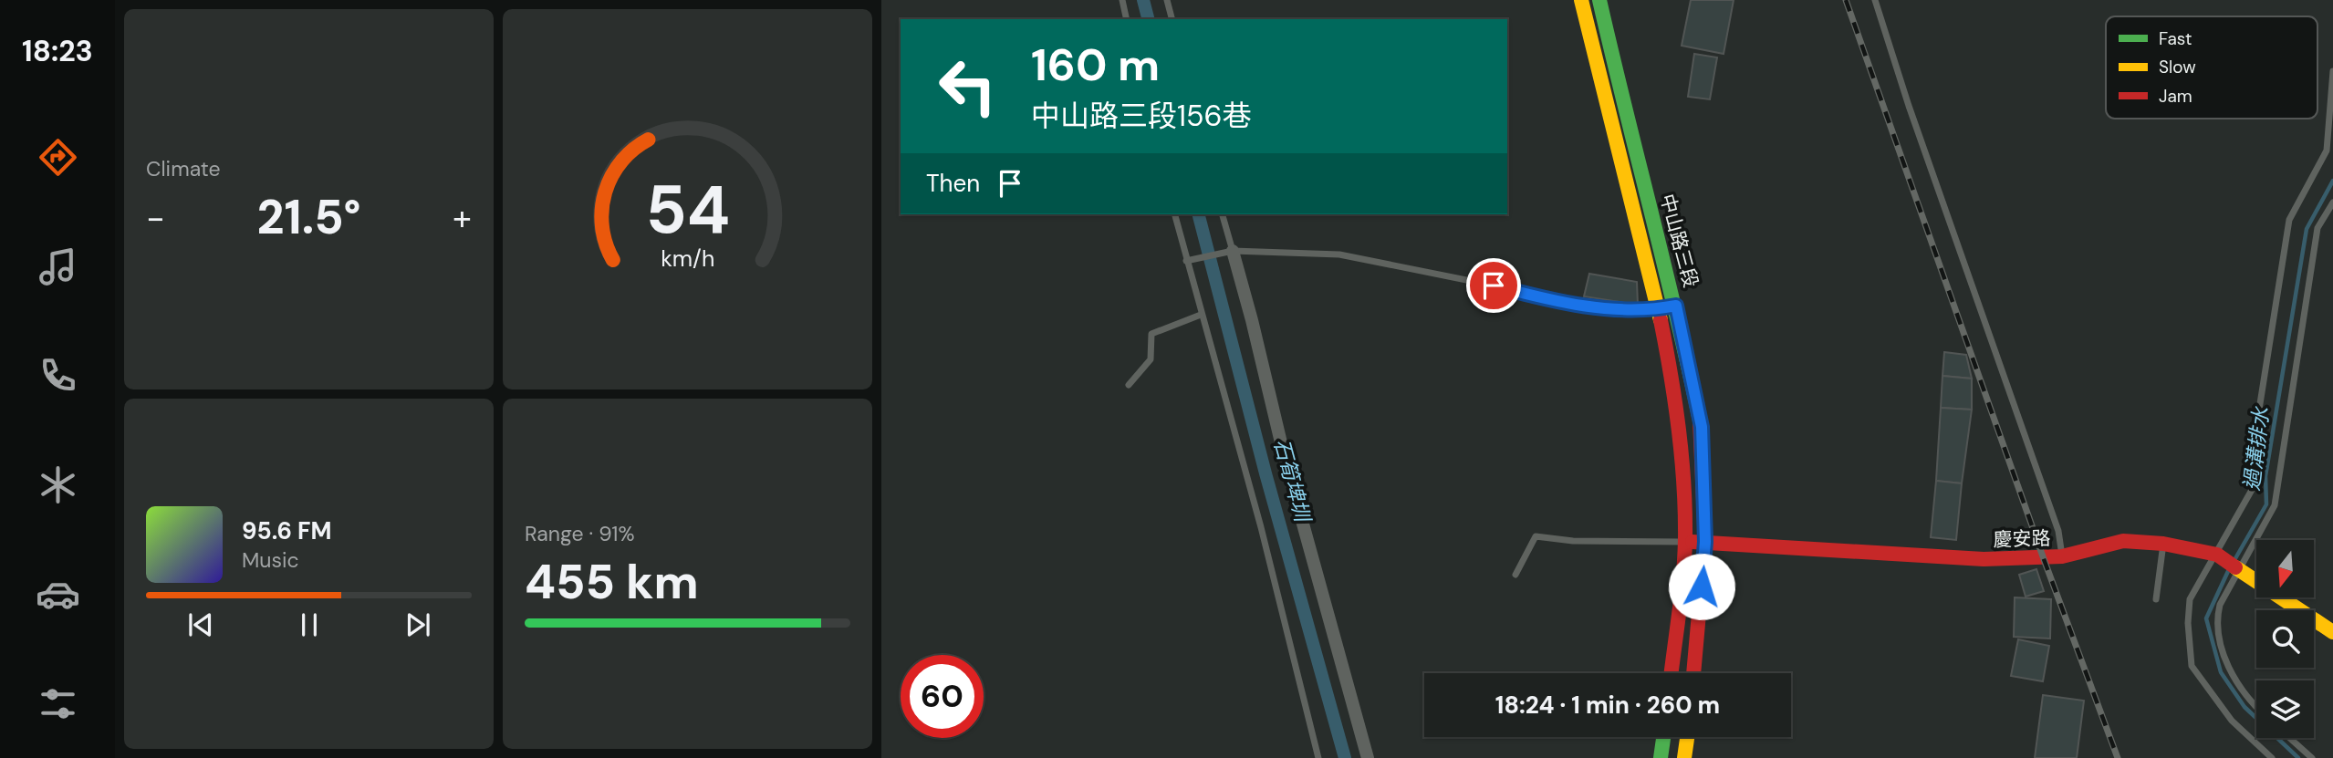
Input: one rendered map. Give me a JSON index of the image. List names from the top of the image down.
{
  "streets": {
    "main road": ["中山路三段", "慶安路"]
  },
  "crossings": [
    ["中山路三段", "慶安路"]
  ],
  "water": ["過溝排水", "石筍埤圳"],
  "legend": ["Fast", "Slow", "Jam"],
  "north": "bottom",
  "page": {
    "tabs": "18:23",
    "tile": [
      "Climate",
      ["Range · 91%", "455 km"]
    ],
    "turn": ["160 m", "中山路三段156巷"],
    "then": "Then",
    "heat": ["−", "21.5°", "+"],
    "song": ["95.6 FM", "Music"],
    "limit": "60",
    "trip": "18:24 · 1 min · 260 m",
    "gauge": ["54", "km/h"]
  }
}
